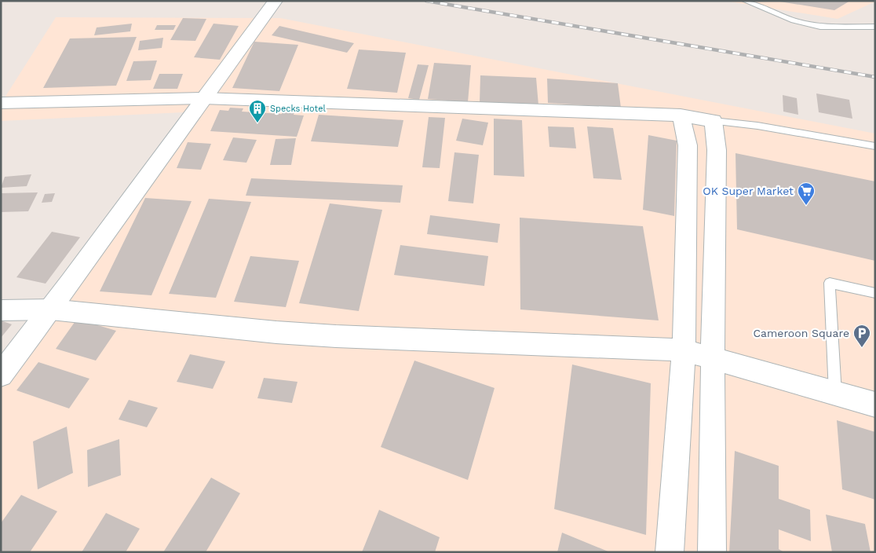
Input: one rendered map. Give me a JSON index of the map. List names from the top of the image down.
{
  "places": {
    "building": ["Specks Hotel"],
    "supermarket": ["OK Super Market"],
    "parking": ["Cameroon Square"]
  }
}
